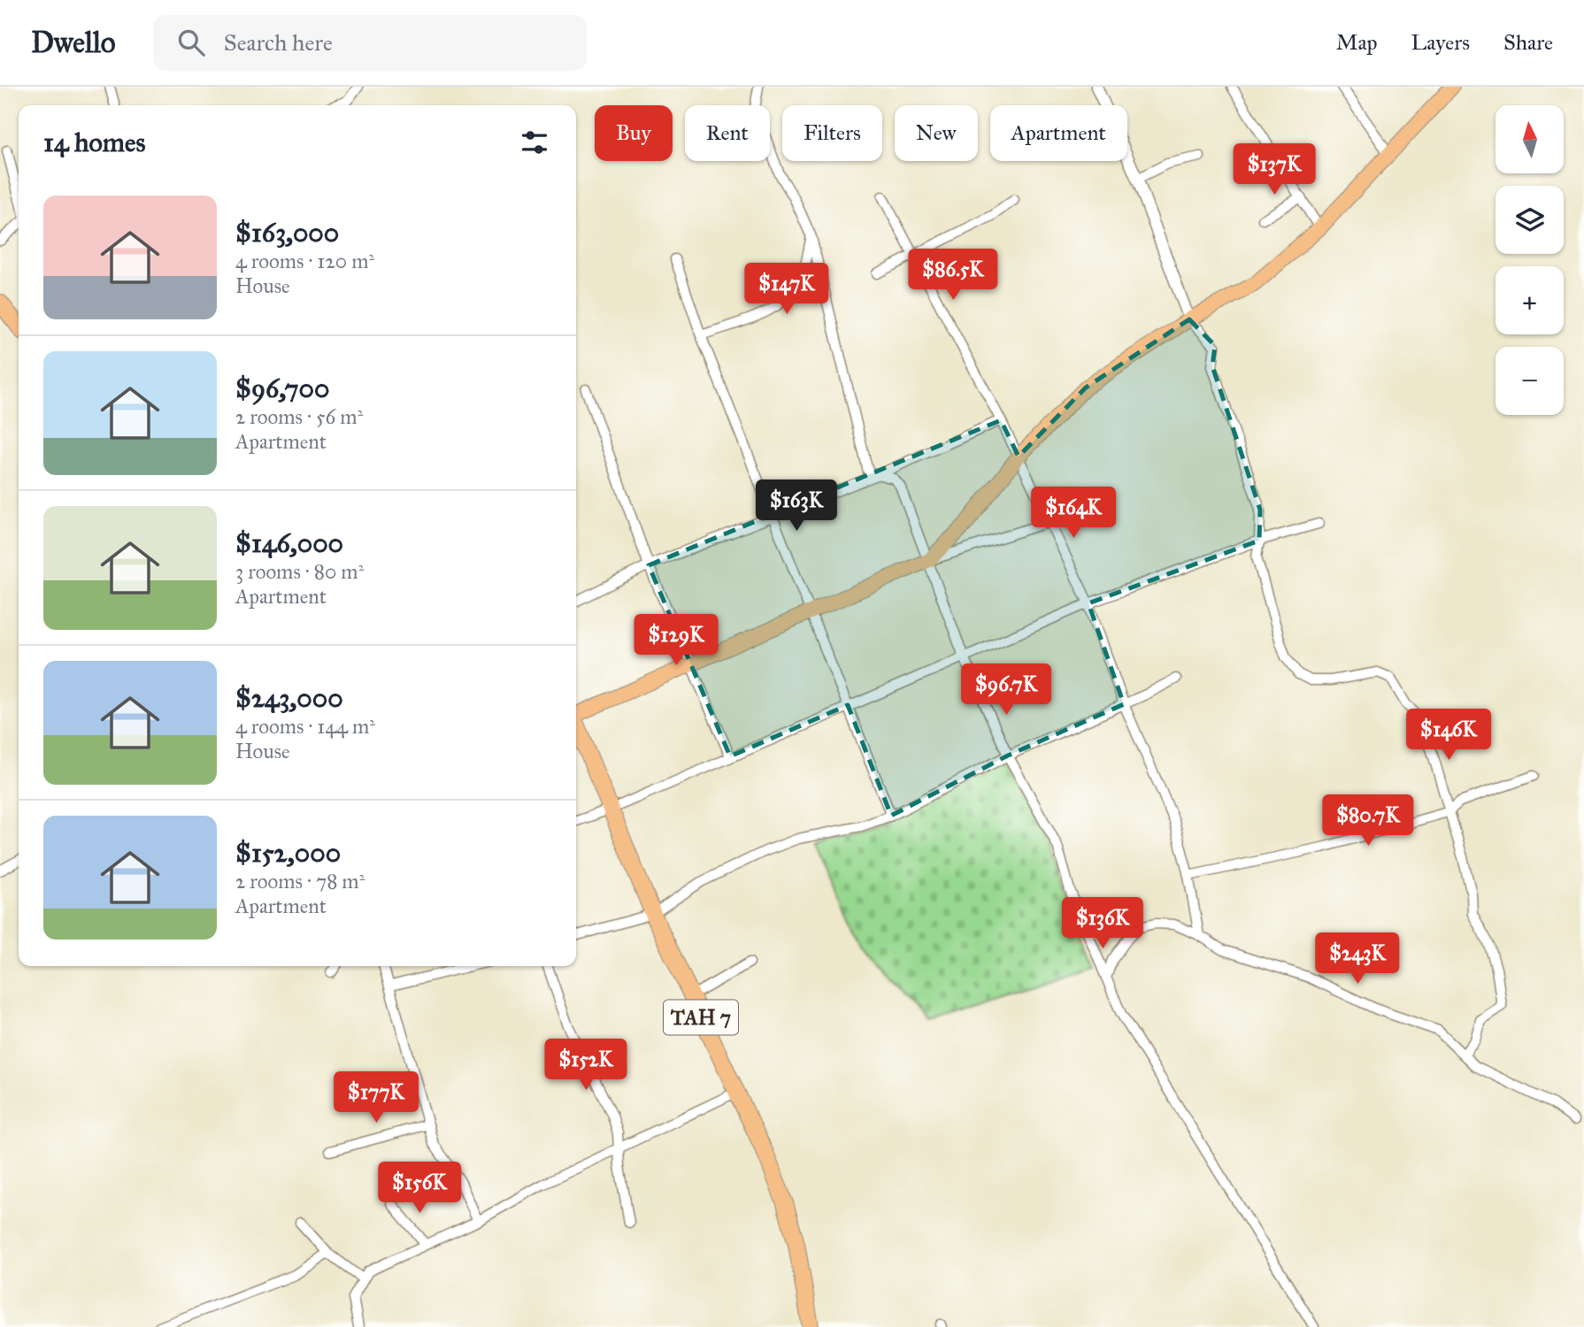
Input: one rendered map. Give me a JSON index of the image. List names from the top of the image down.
{
  "streets": {
    "highway": ["TAH 7"]
  },
  "north": "top",
  "page": {
    "header": "Dwello",
    "search": "Search here",
    "nav": ["Map", "Layers", "Share"],
    "map_buttons": ["+", "−"],
    "chip": [
      "Buy",
      "Rent",
      "Filters",
      "New",
      "Apartment"
    ],
    "heading": "14 homes",
    "price": [
      "$137K",
      "$86.5K",
      "$147K",
      "$163K",
      "$164K",
      "$129K",
      "$96.7K",
      "$146K",
      "$80.7K",
      "$136K",
      "$243K",
      "$152K",
      "$177K",
      "$156K"
    ],
    "list": [
      {
        "name": "$163,000",
        "note": "4 rooms · 120 m² · House"
      },
      {
        "name": "$96,700",
        "note": "2 rooms · 56 m² · Apartment"
      },
      {
        "name": "$146,000",
        "note": "3 rooms · 80 m² · Apartment"
      },
      {
        "name": "$243,000",
        "note": "4 rooms · 144 m² · House"
      },
      {
        "name": "$152,000",
        "note": "2 rooms · 78 m² · Apartment"
      }
    ]
  }
}
